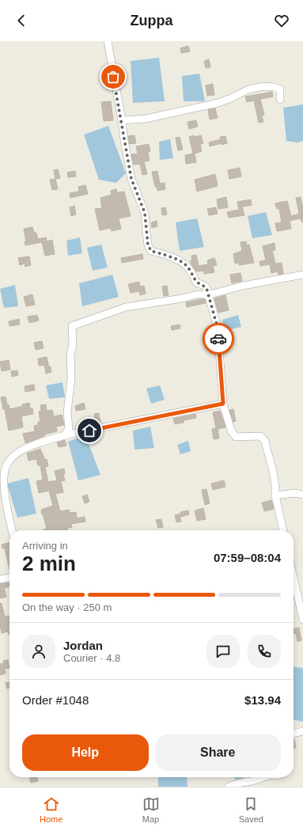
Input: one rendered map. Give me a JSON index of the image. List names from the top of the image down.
{
  "page": {
    "header": "Zuppa",
    "heading": ["2 min", "Arriving in", "07:59–08:04"],
    "panel": [
      "Jordan",
      "Courier · 4.8",
      "Order #1048",
      "$13.94"
    ],
    "bar": "On the way · 250 m",
    "buttons": ["Help", "Share"],
    "tabs": ["Home", "Map", "Saved"]
  }
}
